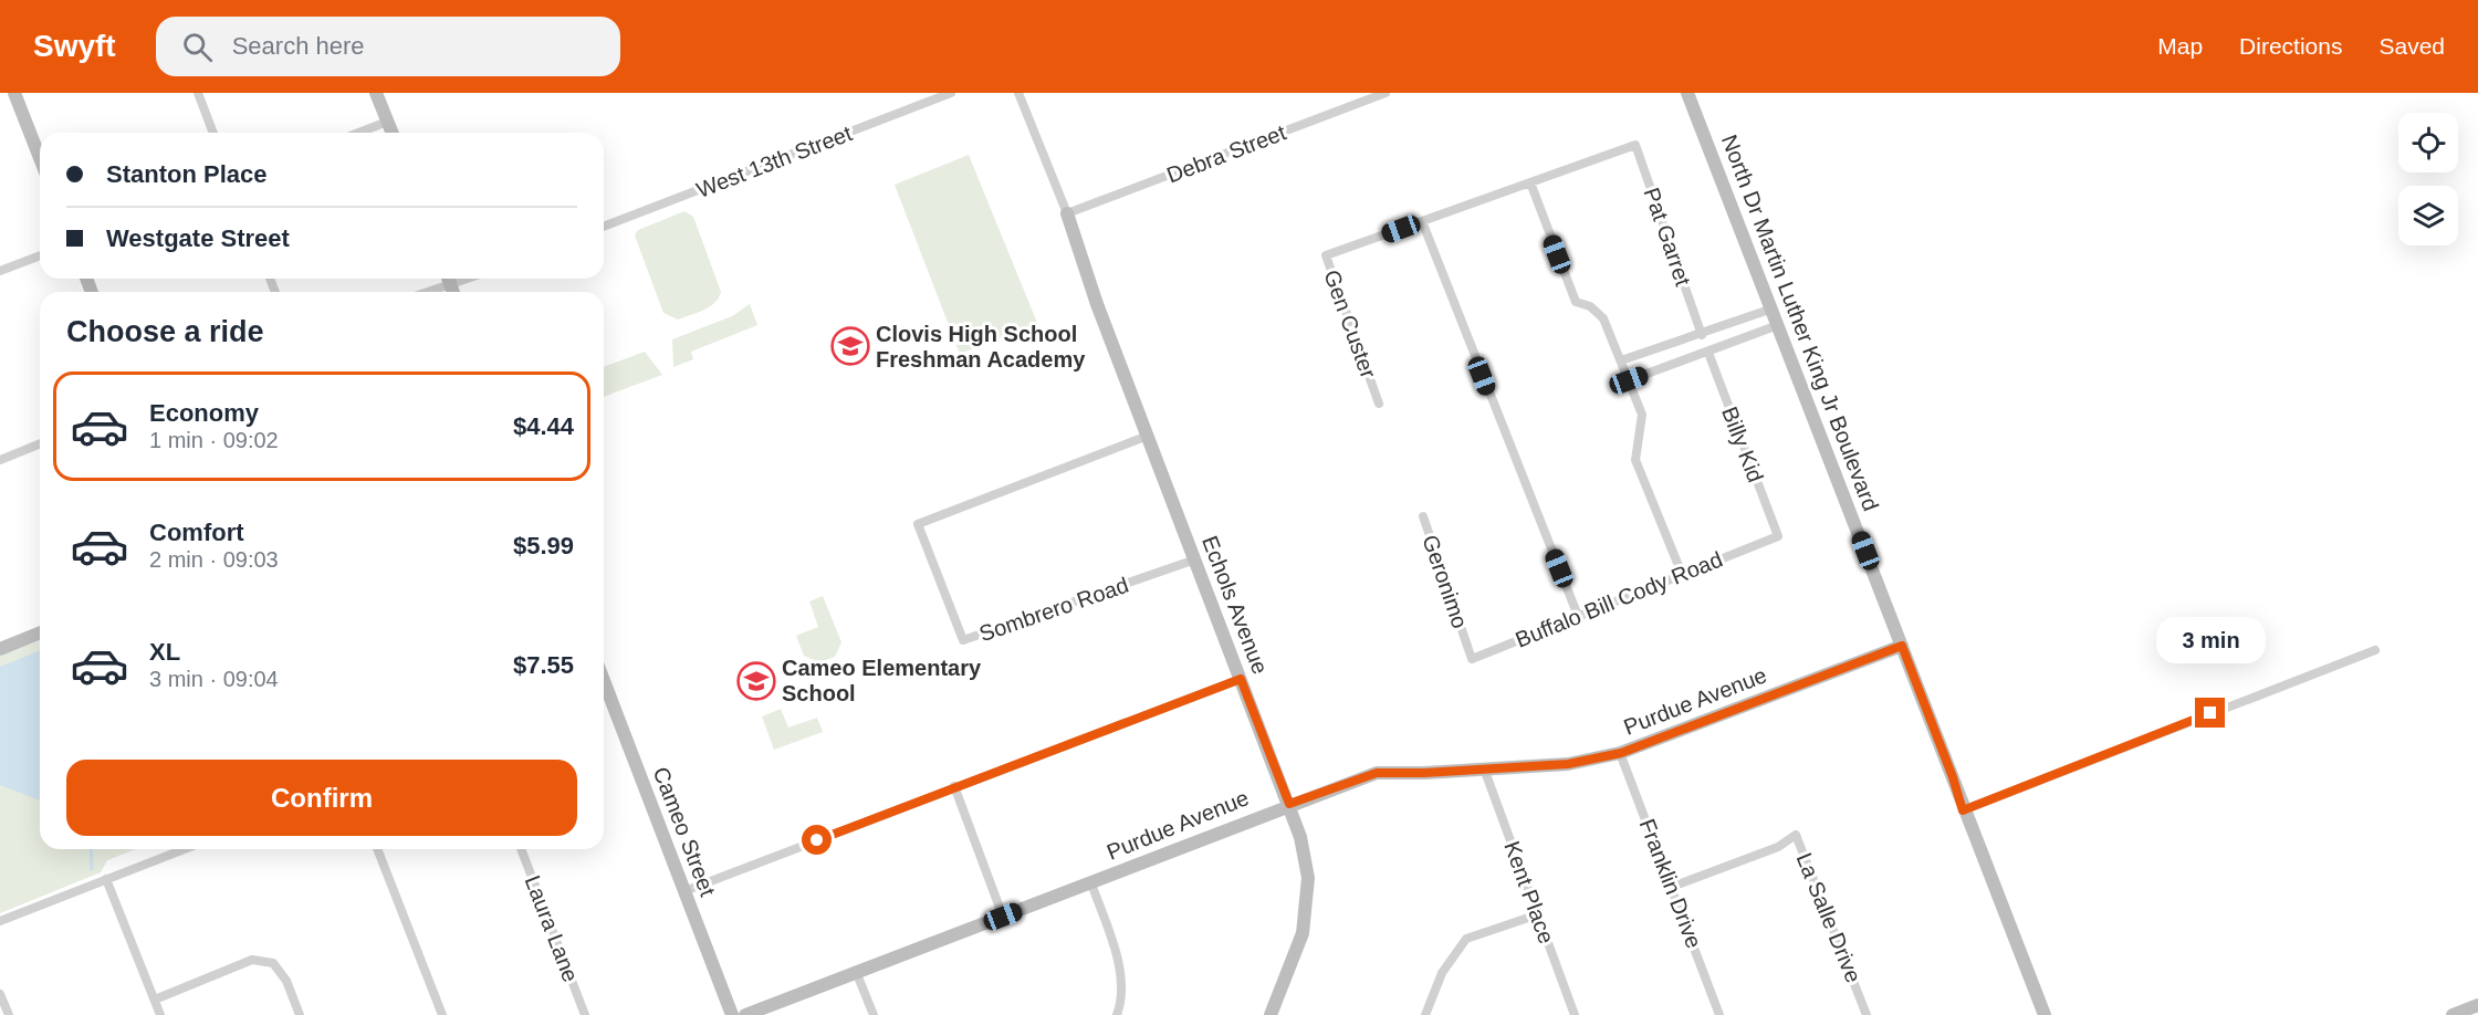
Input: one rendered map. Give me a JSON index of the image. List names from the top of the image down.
{
  "streets": {
    "street": [
      "Debra Street",
      "West 13th Street",
      "Pat Garret",
      "North Dr Martin Luther King Jr Boulevard",
      "Gen Custer",
      "Billy Kid",
      "Geronimo",
      "Buffalo Bill Cody Road",
      "Echols Avenue",
      "Sombrero Road",
      "Purdue Avenue",
      "Cameo Street",
      "Franklin Drive",
      "Kent Place",
      "La Salle Drive",
      "Laura Lane"
    ]
  },
  "crossings": [
    ["Debra Street", "Echols Avenue"],
    ["North Dr Martin Luther King Jr Boulevard", "Purdue Avenue"],
    ["Billy Kid", "Buffalo Bill Cody Road"],
    ["Geronimo", "Buffalo Bill Cody Road"],
    ["Echols Avenue", "Sombrero Road"],
    ["Echols Avenue", "Purdue Avenue"],
    ["Purdue Avenue", "Franklin Drive"],
    ["Purdue Avenue", "Kent Place"],
    ["Franklin Drive", "La Salle Drive"]
  ],
  "places": {
    "school or university": ["Clovis High School Freshman Academy", "Cameo Elementary School"]
  },
  "page": {
    "header": "Swyft",
    "search": "Search here",
    "nav": ["Map", "Directions", "Saved"],
    "banner": ["Stanton Place", "Westgate Street"],
    "heading": "Choose a ride",
    "list": [
      {
        "name": "Economy",
        "note": "1 min · 09:02",
        "value": "$4.44"
      },
      {
        "name": "Comfort",
        "note": "2 min · 09:03",
        "value": "$5.99"
      },
      {
        "name": "XL",
        "note": "3 min · 09:04",
        "value": "$7.55"
      }
    ],
    "bubble": "3 min",
    "buttons": "Confirm"
  }
}
